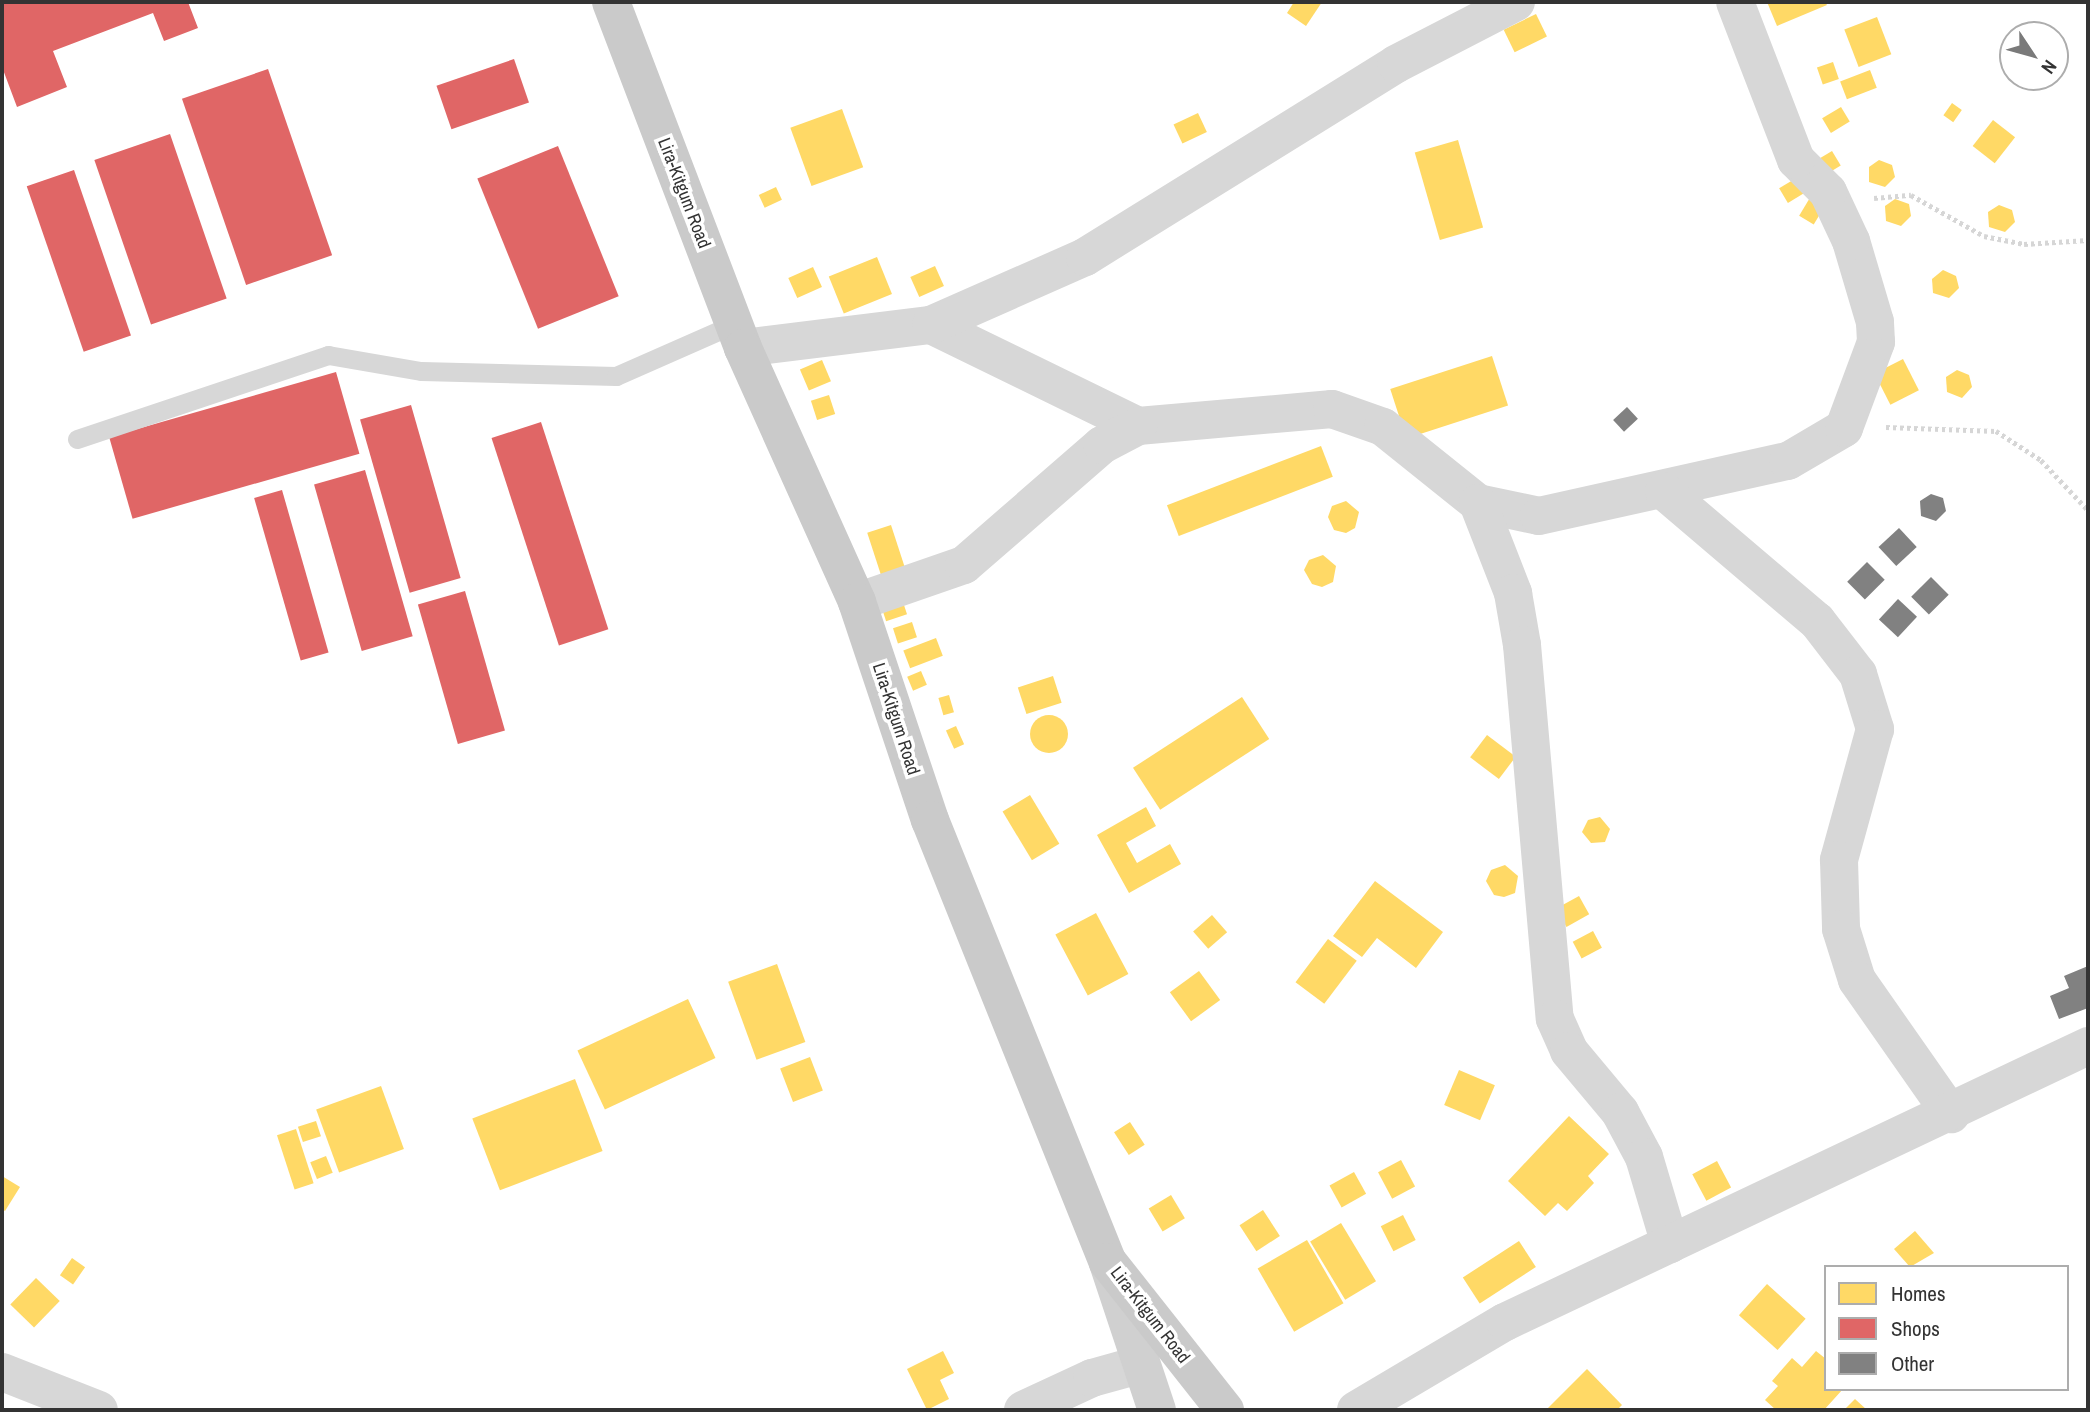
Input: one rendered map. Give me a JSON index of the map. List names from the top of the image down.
{
  "streets": {
    "main road": ["Lira-Kitgum Road"]
  },
  "legend": ["Homes", "Shops", "Other"],
  "north": "bottom right"
}
